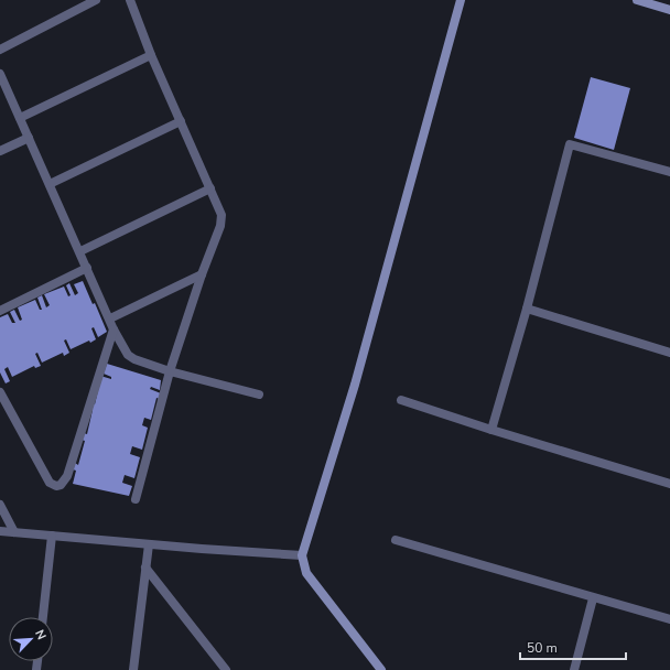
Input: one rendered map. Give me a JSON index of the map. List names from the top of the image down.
{
  "scale_bar": "50 m",
  "north": "top right"
}
